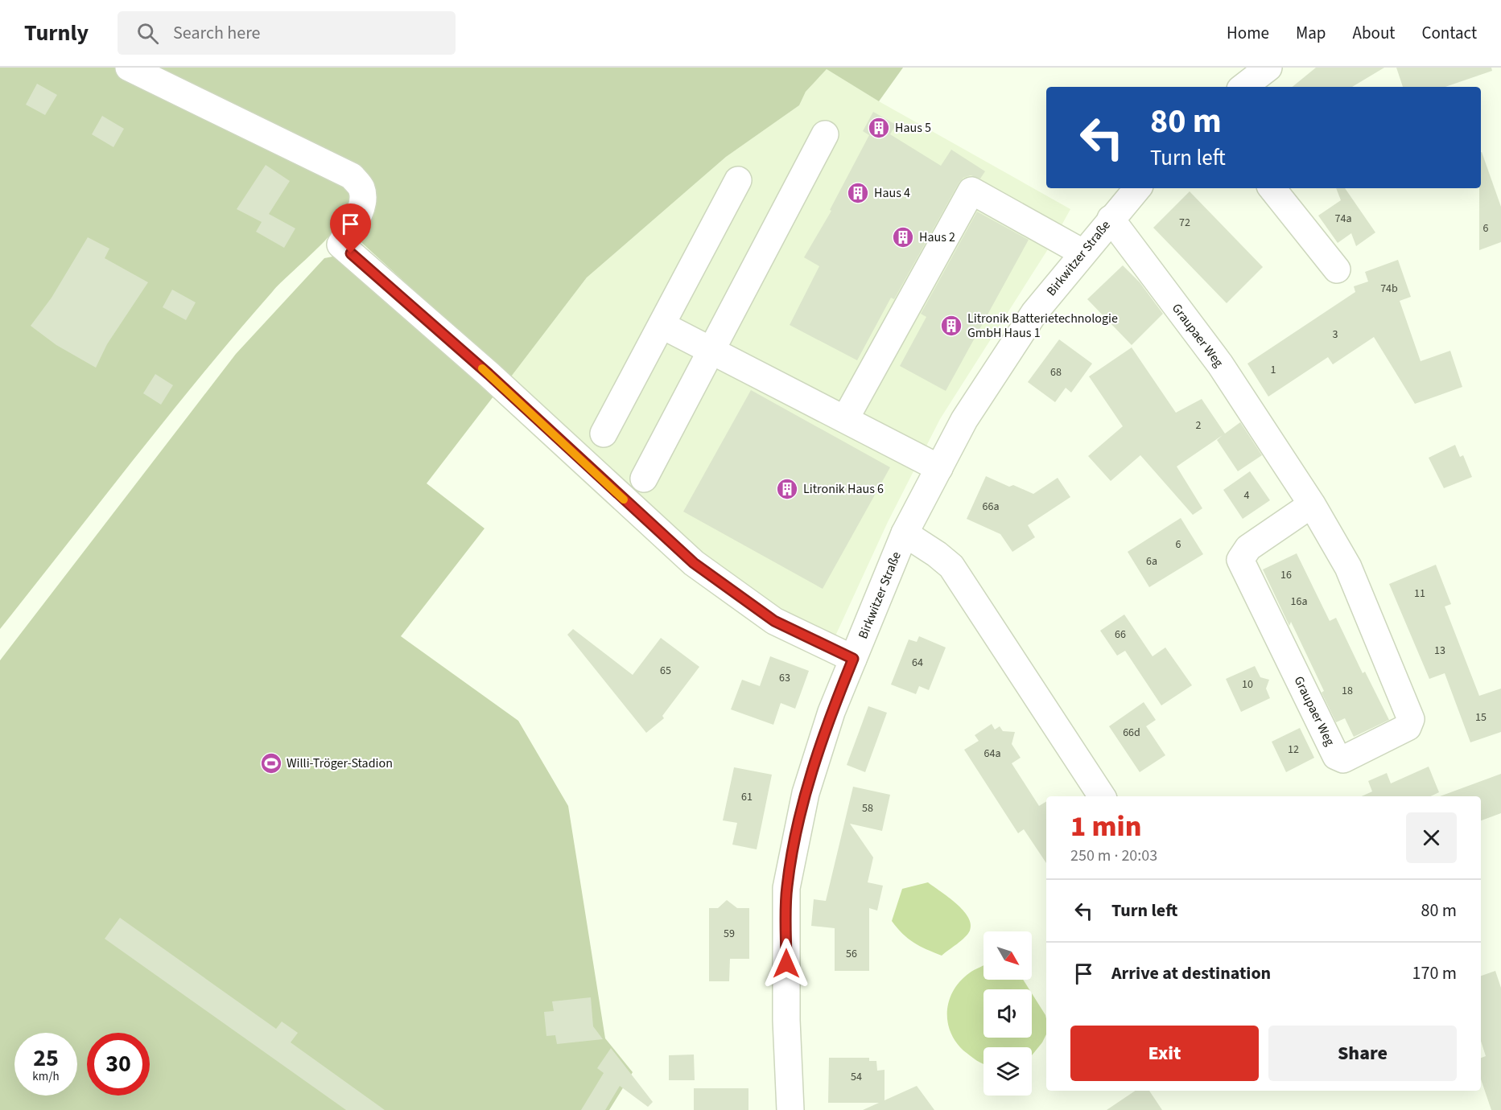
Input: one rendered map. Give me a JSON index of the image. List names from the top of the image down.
{
  "streets": {
    "street": ["Birkwitzer Straße", "Graupaer Weg"]
  },
  "crossings": [
    ["Birkwitzer Straße", "Graupaer Weg"]
  ],
  "places": {
    "building": [
      "Haus 5",
      "Haus 4",
      "Haus 2",
      "Litronik Batterietechnologie GmbH Haus 1",
      "Litronik Haus 6"
    ],
    "sports": ["Willi-Tröger-Stadion"]
  },
  "house_numbers": [
    "74a",
    "72",
    "6",
    "74b",
    "3",
    "1",
    "68",
    "2",
    "4",
    "66a",
    "6",
    "6a",
    "16",
    "11",
    "16a",
    "66",
    "13",
    "64",
    "65",
    "63",
    "10",
    "18",
    "15",
    "66d",
    "12",
    "64a",
    "61",
    "58",
    "59",
    "56",
    "54"
  ],
  "north": "bottom right",
  "page": {
    "header": "Turnly",
    "search": "Search here",
    "nav": [
      "Home",
      "Map",
      "About",
      "Contact"
    ],
    "turn": ["80 m", "Turn left"],
    "heading": ["1 min", "250 m · 20:03"],
    "list": [
      {
        "name": "Turn left",
        "value": "80 m"
      },
      {
        "name": "Arrive at destination",
        "value": "170 m"
      }
    ],
    "buttons": ["Exit", "Share"],
    "speed": "25 km/h",
    "limit": "30"
  }
}
